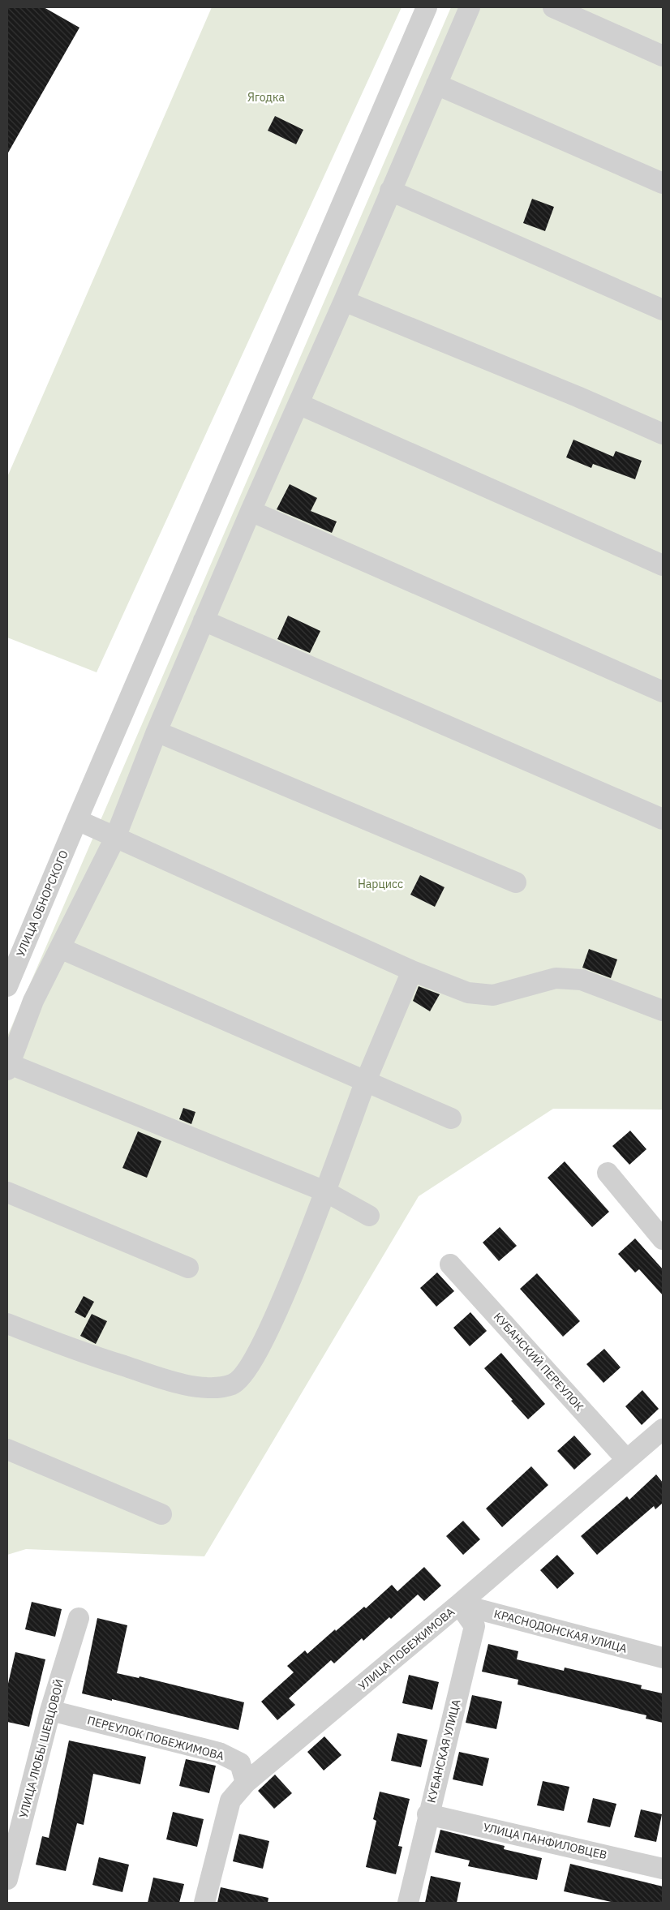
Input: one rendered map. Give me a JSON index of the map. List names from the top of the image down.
{
  "streets": {
    "street": [
      "УЛИЦА ОБНОРСКОГО",
      "КУБАНСКИЙ ПЕРЕУЛОК",
      "КРАСНОДОНСКАЯ УЛИЦА",
      "УЛИЦА ПОБЕЖИМОВА",
      "ПЕРЕУЛОК ПОБЕЖИМОВА",
      "УЛИЦА ЛЮБЫ ШЕВЦОВОЙ",
      "КУБАНСКАЯ УЛИЦА",
      "УЛИЦА ПАНФИЛОВЦЕВ"
    ]
  },
  "crossings": [
    ["КУБАНСКИЙ ПЕРЕУЛОК", "УЛИЦА ПОБЕЖИМОВА"],
    ["КРАСНОДОНСКАЯ УЛИЦА", "УЛИЦА ПОБЕЖИМОВА"],
    ["КРАСНОДОНСКАЯ УЛИЦА", "КУБАНСКАЯ УЛИЦА"],
    ["УЛИЦА ПОБЕЖИМОВА", "ПЕРЕУЛОК ПОБЕЖИМОВА"],
    ["УЛИЦА ПОБЕЖИМОВА", "КУБАНСКАЯ УЛИЦА"],
    ["ПЕРЕУЛОК ПОБЕЖИМОВА", "УЛИЦА ЛЮБЫ ШЕВЦОВОЙ"],
    ["КУБАНСКАЯ УЛИЦА", "УЛИЦА ПАНФИЛОВЦЕВ"]
  ],
  "parks": ["Ягодка", "Нарцисс"]
}
